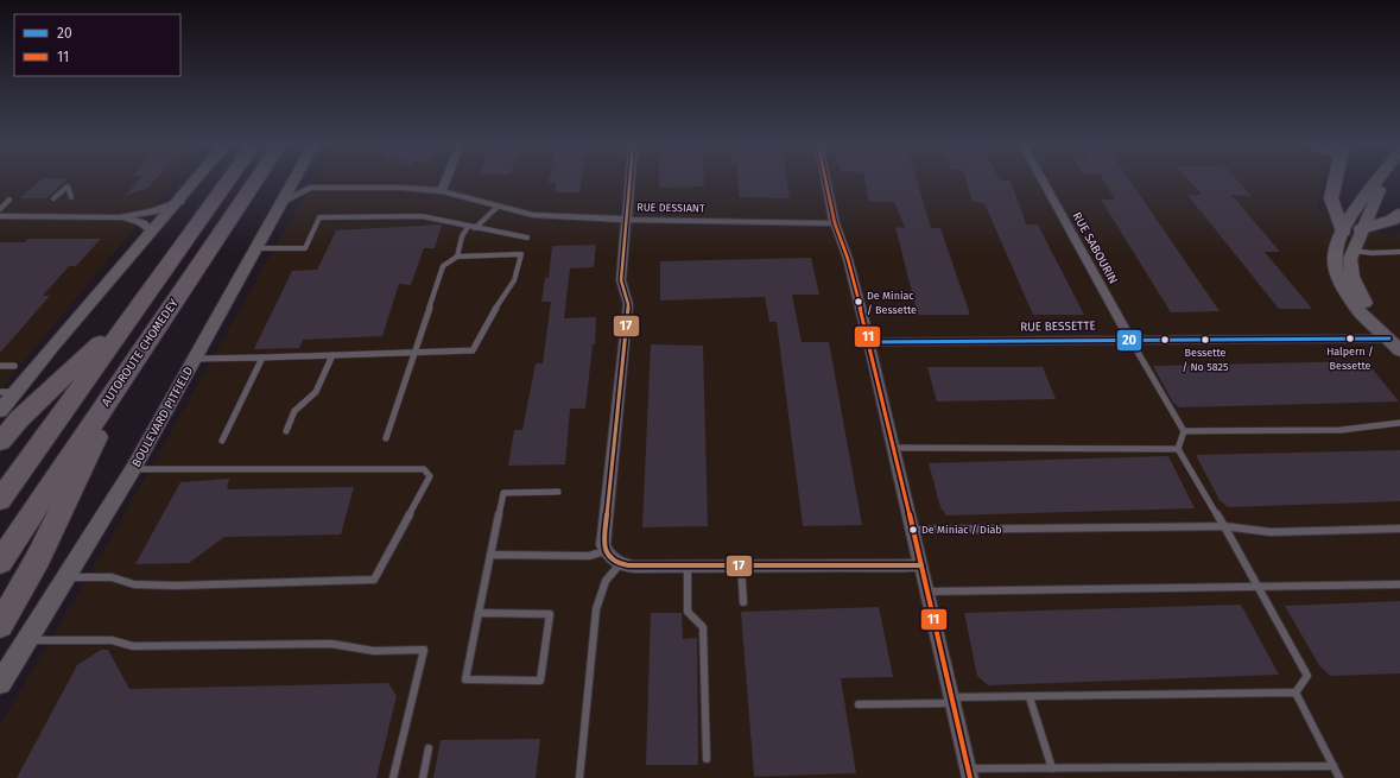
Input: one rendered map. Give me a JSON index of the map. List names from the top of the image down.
{
  "streets": {
    "highway": ["AUTOROUTE CHOMEDEY"],
    "main road": ["BOULEVARD PITFIELD"],
    "street": ["RUE DESSIANT", "RUE SABOURIN", "RUE BESSETTE"]
  },
  "crossings": [
    ["RUE DESSIANT", "BOULEVARD PITFIELD"],
    ["RUE SABOURIN", "RUE BESSETTE"]
  ],
  "places": [
    "De Miniac / Bessette",
    "Halpern / Bessette",
    "Bessette / No 5825",
    "De Miniac / Diab"
  ],
  "lines": ["transit line 11", "transit line 17", "transit line 20"],
  "legend": ["20", "11"]
}
